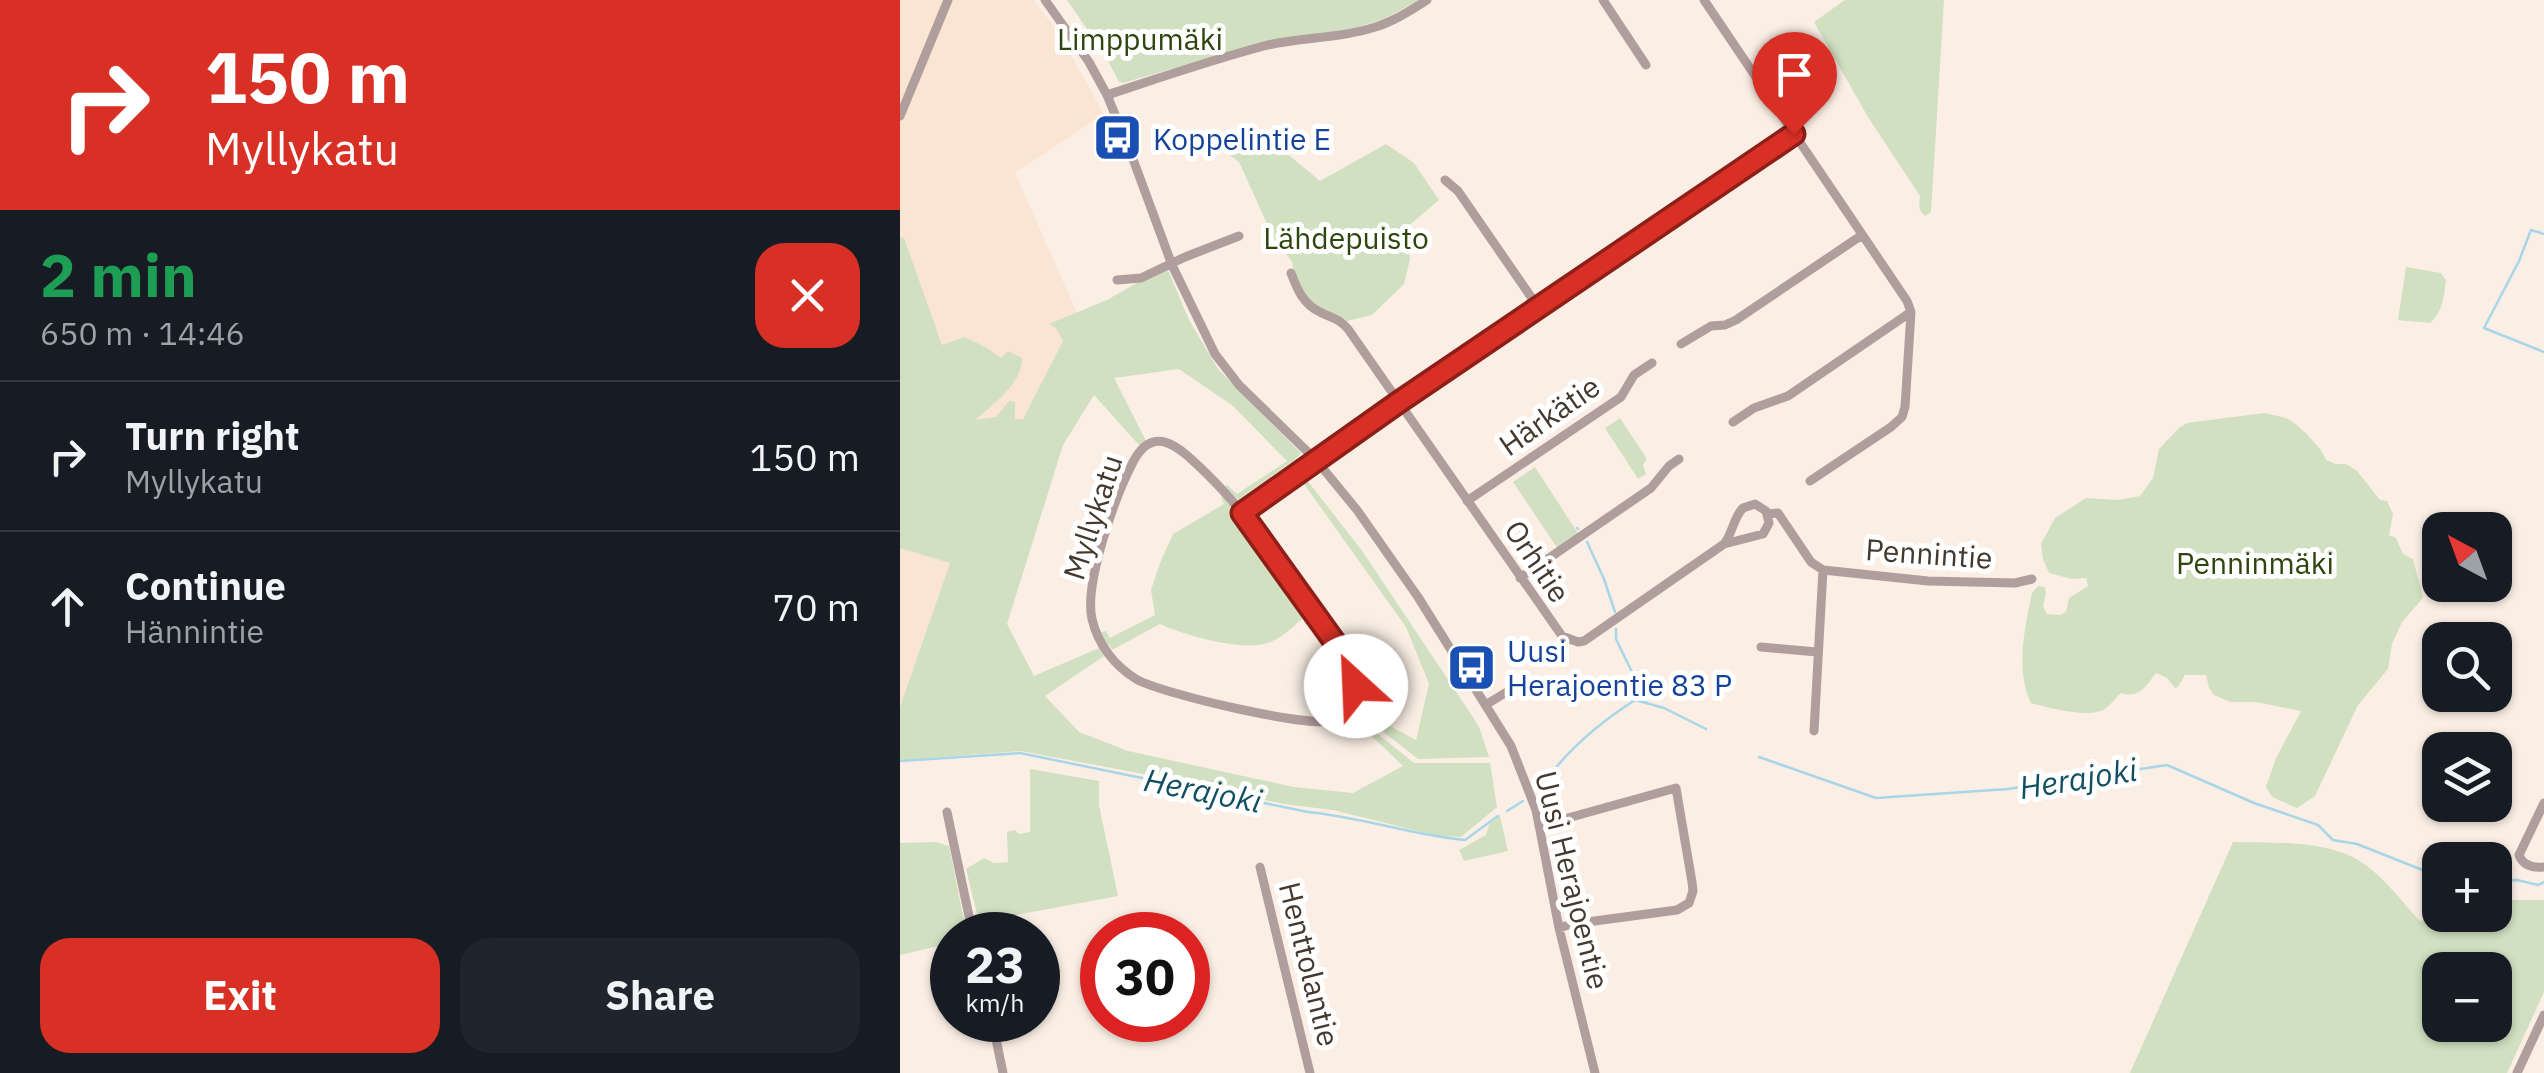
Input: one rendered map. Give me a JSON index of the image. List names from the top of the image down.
{
  "streets": {
    "street": [
      "Härkätie",
      "Myllykatu",
      "Pennintie",
      "Orhitie",
      "Uusi Herajoentie",
      "Henttolantie"
    ]
  },
  "crossings": [
    ["Härkätie", "Orhitie"]
  ],
  "water": ["Herajoki"],
  "parks": ["Limppumäki", "Lähdepuisto", "Penninmäki"],
  "places": {
    "bus stop": ["Koppelintie E", "Uusi Herajoentie 83 P"]
  },
  "north": "top left",
  "page": {
    "turn": ["150 m", "Myllykatu"],
    "heading": ["2 min", "650 m · 14:46"],
    "list": [
      {
        "name": "Turn right",
        "note": "Myllykatu",
        "value": "150 m"
      },
      {
        "name": "Continue",
        "note": "Hännintie",
        "value": "70 m"
      }
    ],
    "map_buttons": ["+", "−"],
    "speed": "23 km/h",
    "limit": "30",
    "buttons": ["Exit", "Share"]
  }
}
